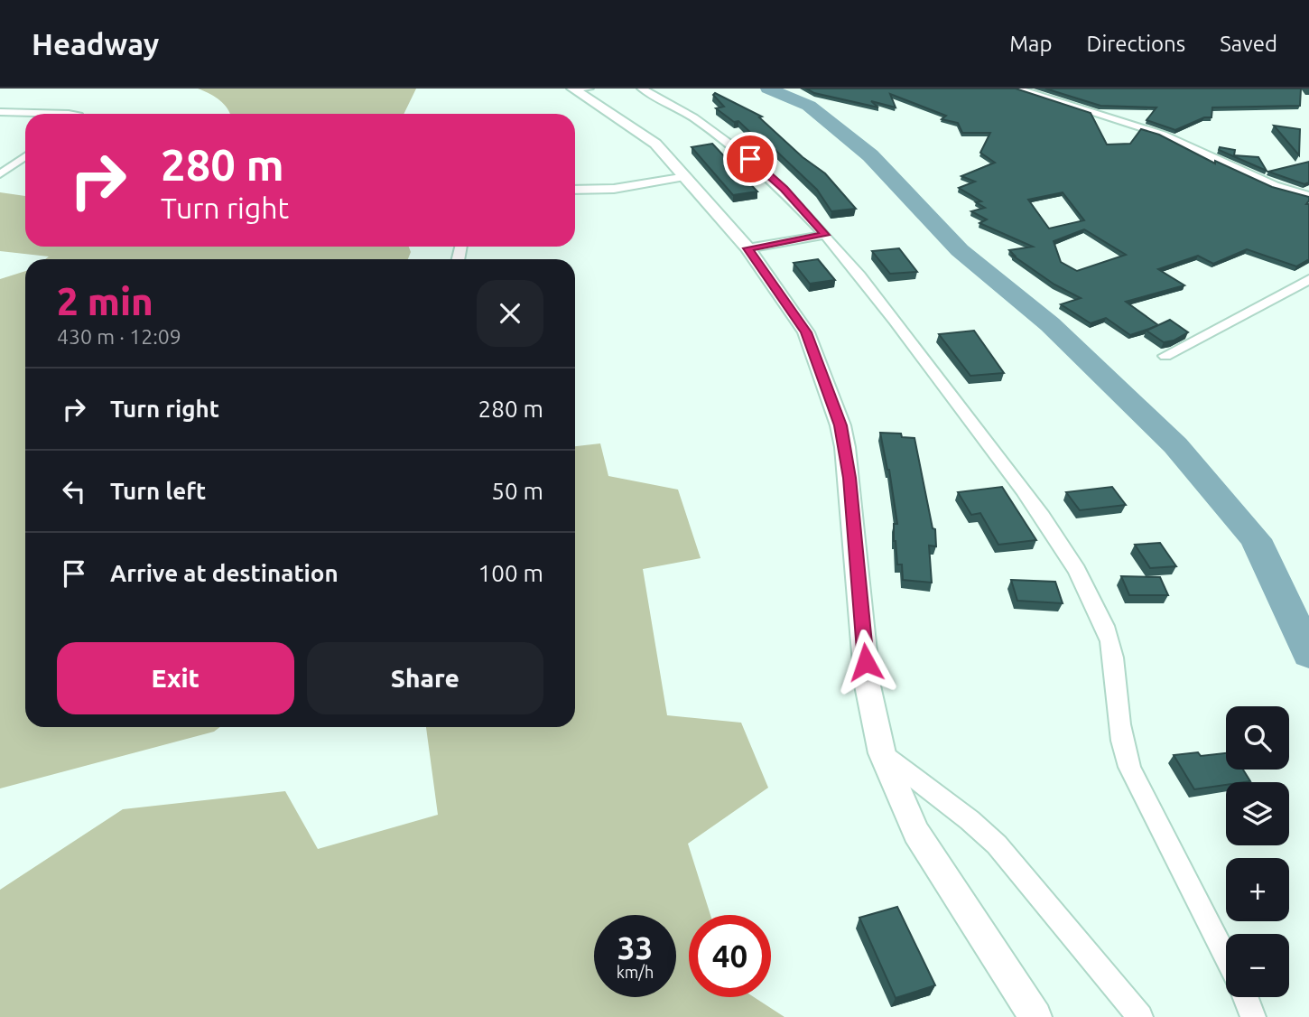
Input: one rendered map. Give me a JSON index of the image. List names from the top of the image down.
{
  "page": {
    "header": "Headway",
    "nav": ["Map", "Directions", "Saved"],
    "turn": ["280 m", "Turn right"],
    "heading": ["2 min", "430 m · 12:09"],
    "list": [
      {
        "name": "Turn right",
        "value": "280 m"
      },
      {
        "name": "Turn left",
        "value": "50 m"
      },
      {
        "name": "Arrive at destination",
        "value": "100 m"
      }
    ],
    "buttons": ["Exit", "Share"],
    "map_buttons": ["+", "−"],
    "speed": "33 km/h",
    "limit": "40"
  }
}
